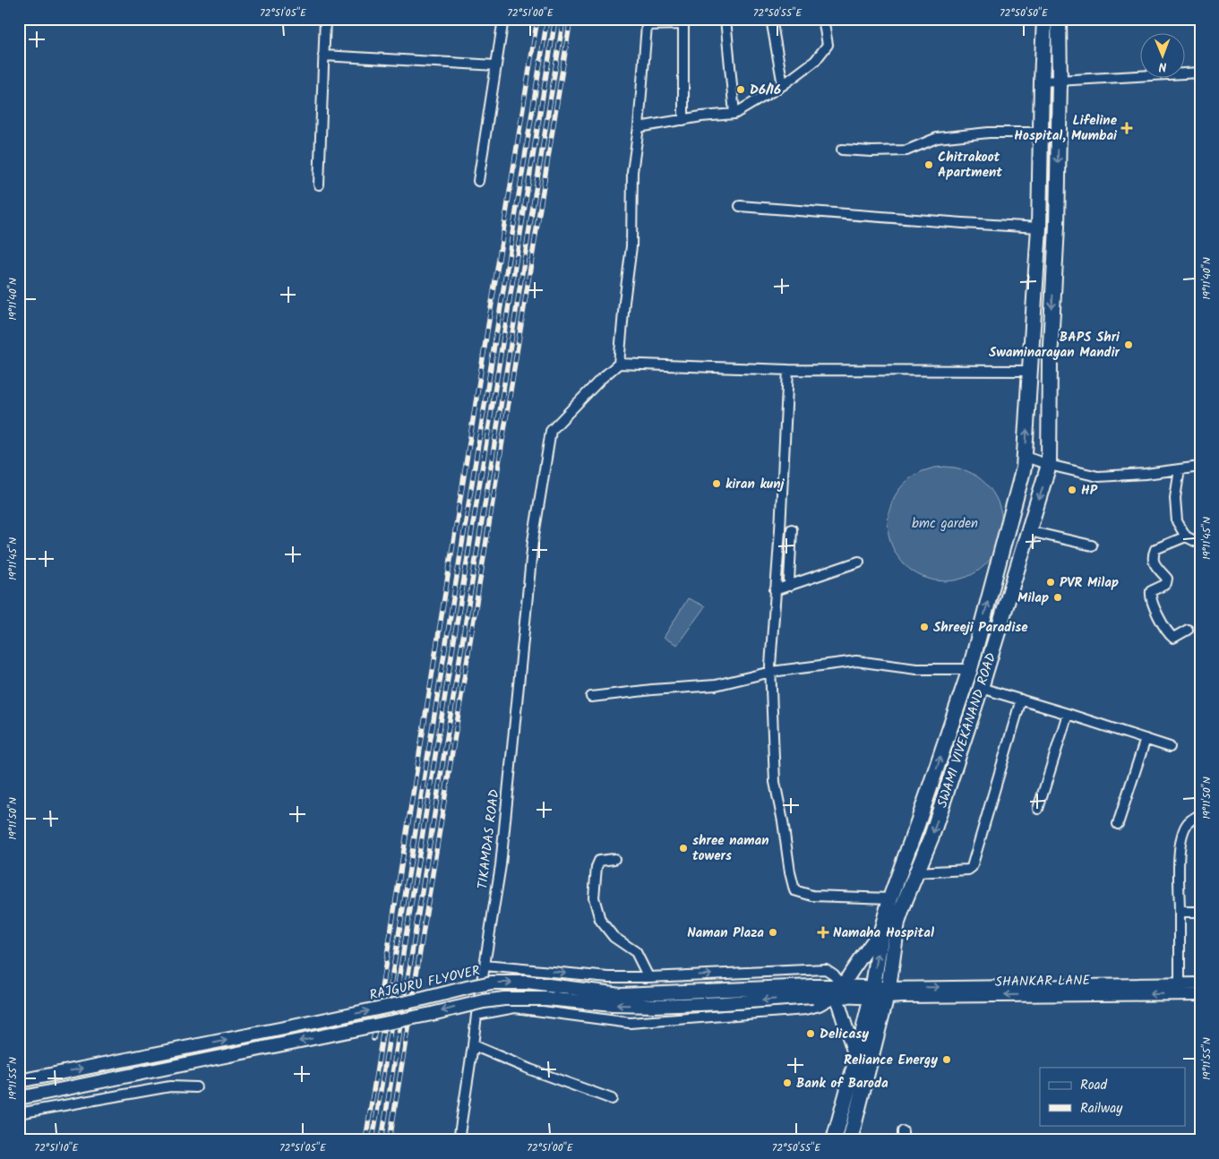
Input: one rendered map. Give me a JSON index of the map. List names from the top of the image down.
{
  "streets": {
    "main road": ["SWAMI VIVEKANAND ROAD", "RAJGURU FLYOVER"],
    "street": ["TIKAMDAS ROAD", "SHANKAR LANE"]
  },
  "crossings": [
    ["SWAMI VIVEKANAND ROAD", "SHANKAR LANE"],
    ["SWAMI VIVEKANAND ROAD", "RAJGURU FLYOVER"],
    ["SHANKAR LANE", "RAJGURU FLYOVER"]
  ],
  "parks": ["bmc garden"],
  "places": {
    "other": [
      "D6/16",
      "Chitrakoot Apartment",
      "BAPS Shri Swaminarayan Mandir",
      "kiran kunj",
      "HP",
      "PVR Milap",
      "Milap",
      "Shreeji Paradise",
      "shree naman towers",
      "Naman Plaza",
      "Delicasy",
      "Reliance Energy",
      "Bank of Baroda"
    ],
    "health": ["Lifeline Hospital, Mumbai", "Namaha Hospital"]
  },
  "legend": ["Road", "Railway"],
  "north": "bottom",
  "coordinates": [
    "72°51'05\"E",
    "72°51'00\"E",
    "72°50'55\"E",
    "72°50'50\"E",
    "19°11'40\"N",
    "19°11'45\"N",
    "19°11'50\"N",
    "19°11'55\"N",
    "72°51'10\"E"
  ]
}
